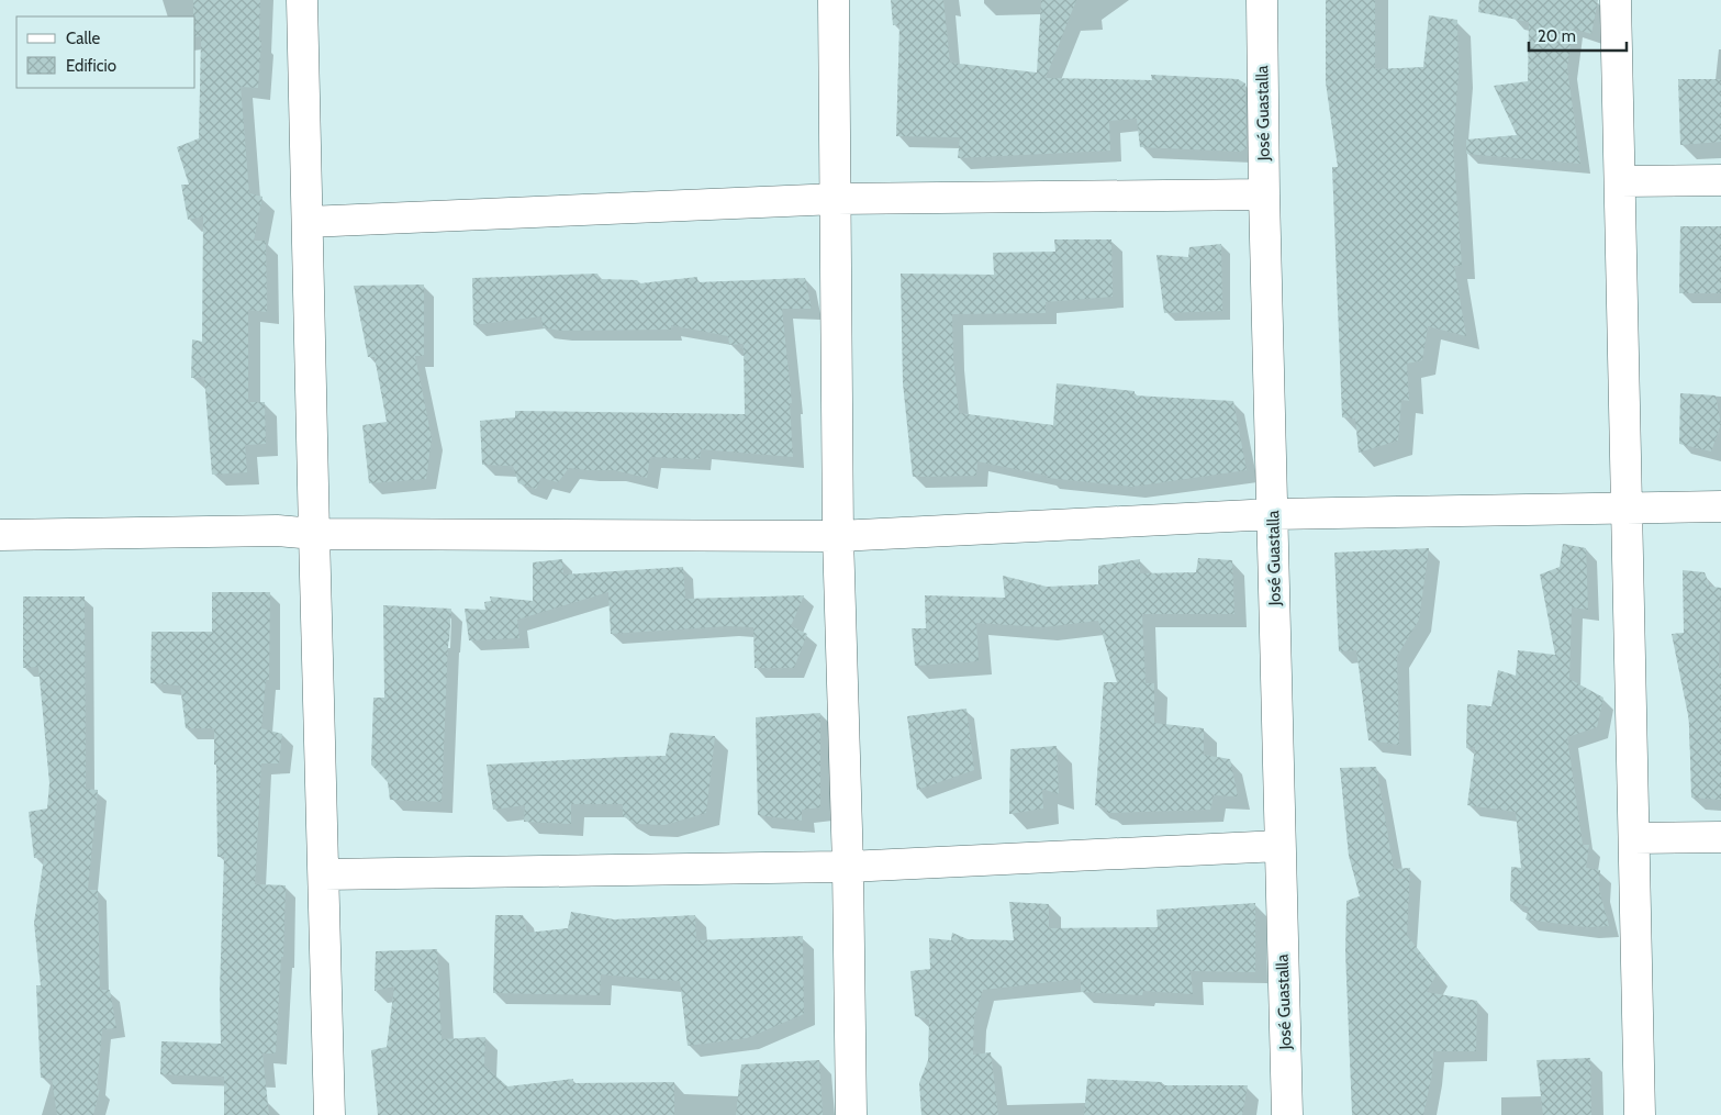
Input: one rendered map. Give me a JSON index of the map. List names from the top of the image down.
{
  "streets": {
    "street": ["José Guastalla"]
  },
  "legend": ["Calle", "Edificio"],
  "scale_bar": "20 m"
}
